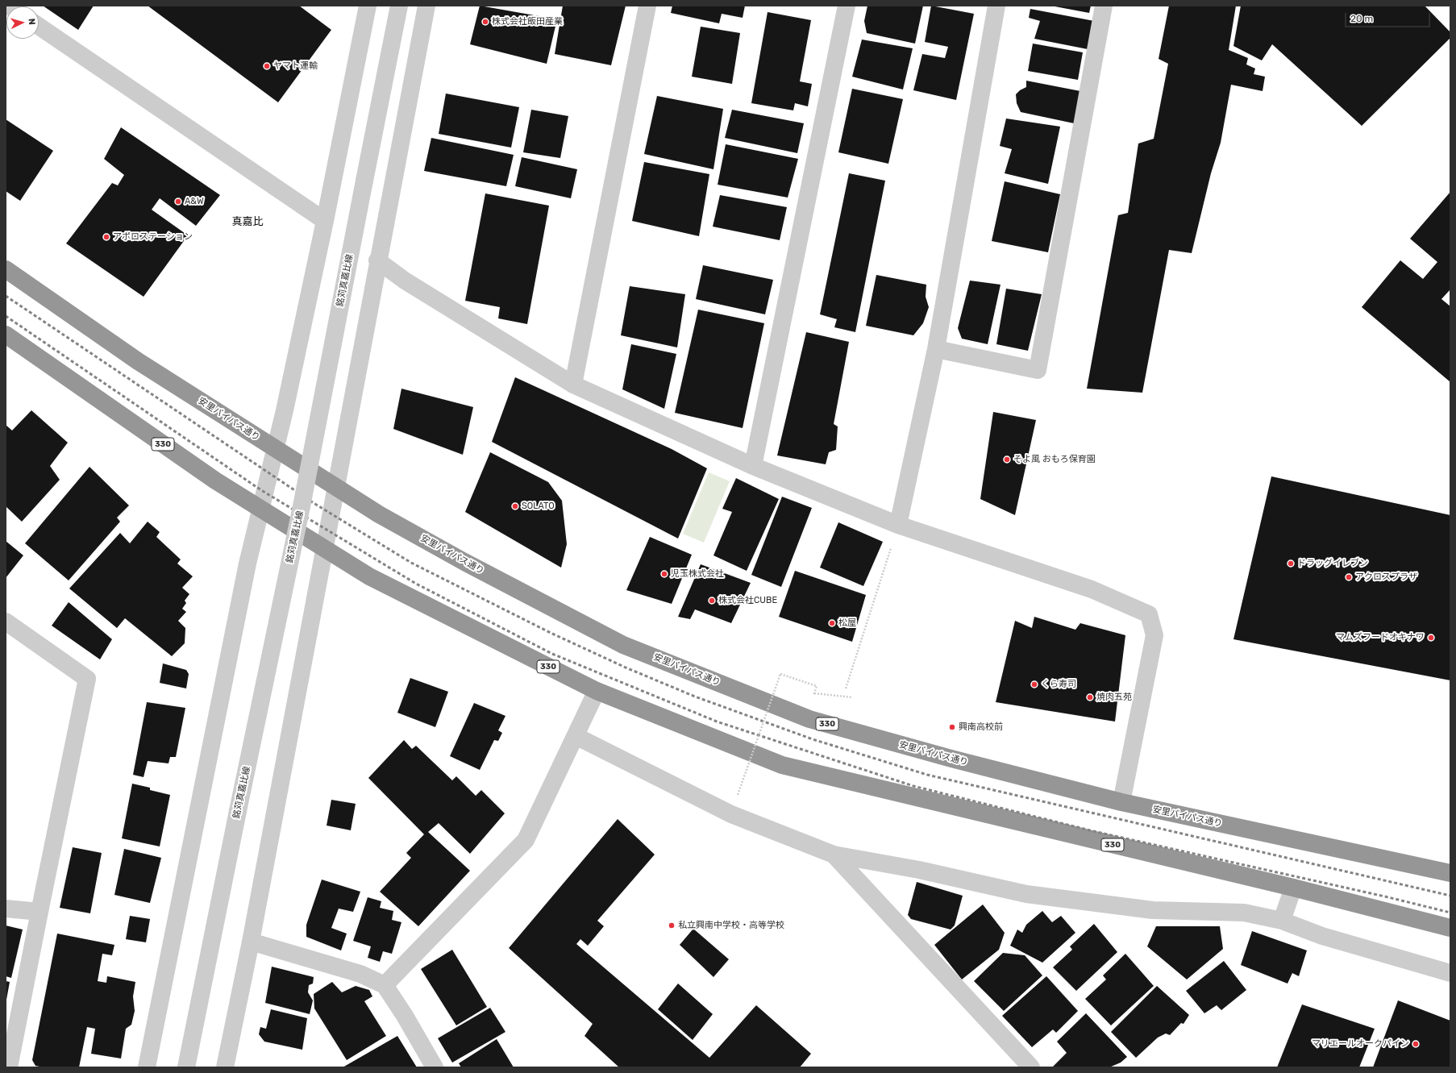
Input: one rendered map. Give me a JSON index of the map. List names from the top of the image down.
{
  "streets": {
    "highway": ["安里バイパス通り", "330"],
    "street": ["銘苅真嘉比線"]
  },
  "districts": ["真嘉比"],
  "places": [
    "株式会社飯田産業",
    "ヤマト運輸",
    "A&W",
    "アポロステーション",
    "そよ風 おもろ保育園",
    "SOLATO",
    "ドラッグイレブン",
    "児玉株式会社",
    "アクロスプラザ",
    "株式会社CUBE",
    "松屋",
    "マムズフードオキナワ",
    "くら寿司",
    "焼肉五苑",
    "興南高校前",
    "私立興南中学校・高等学校",
    "マリエールオークパイン"
  ],
  "scale_bar": "20 m",
  "north": "right"
}
